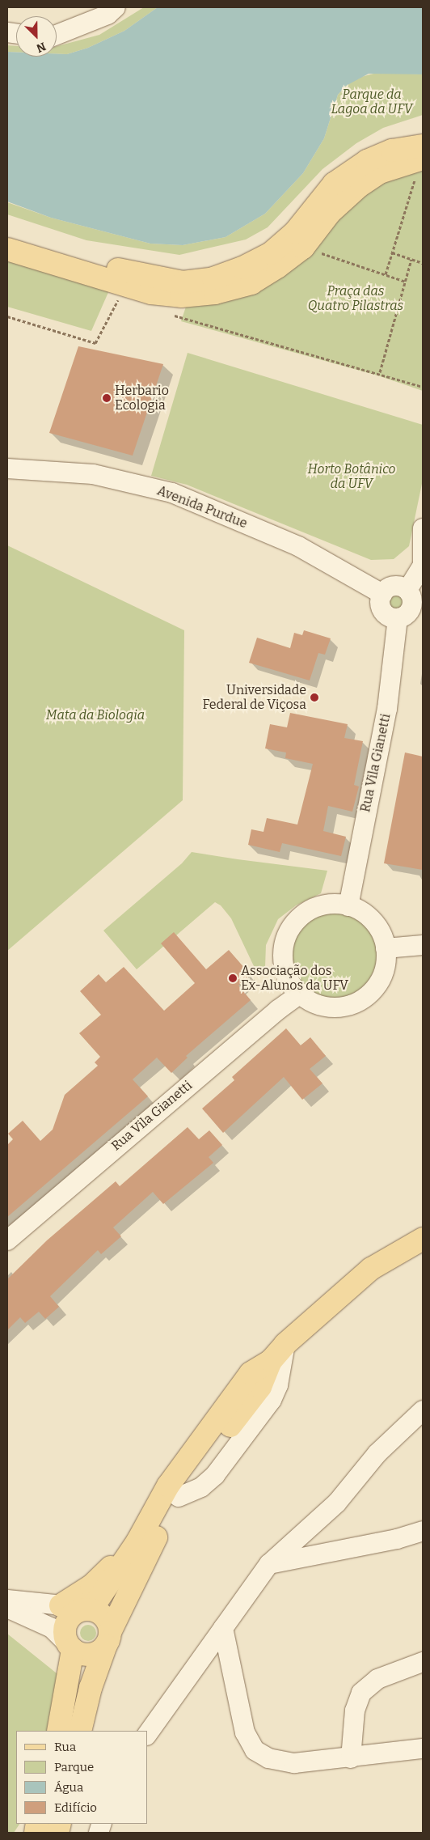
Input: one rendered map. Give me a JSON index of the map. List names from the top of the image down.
{
  "streets": {
    "street": ["Avenida Purdue", "Rua Vila Gianetti"]
  },
  "crossings": [
    ["Avenida Purdue", "Rua Vila Gianetti"]
  ],
  "parks": [
    "Parque da Lagoa da UFV",
    "Praça das Quatro Pilastras",
    "Horto Botânico da UFV",
    "Mata da Biologia"
  ],
  "places": ["Herbario Ecologia", "Universidade Federal de Viçosa", "Associação dos Ex-Alunos da UFV"],
  "legend": [
    "Rua",
    "Parque",
    "Água",
    "Edifício"
  ],
  "north": "bottom right"
}
